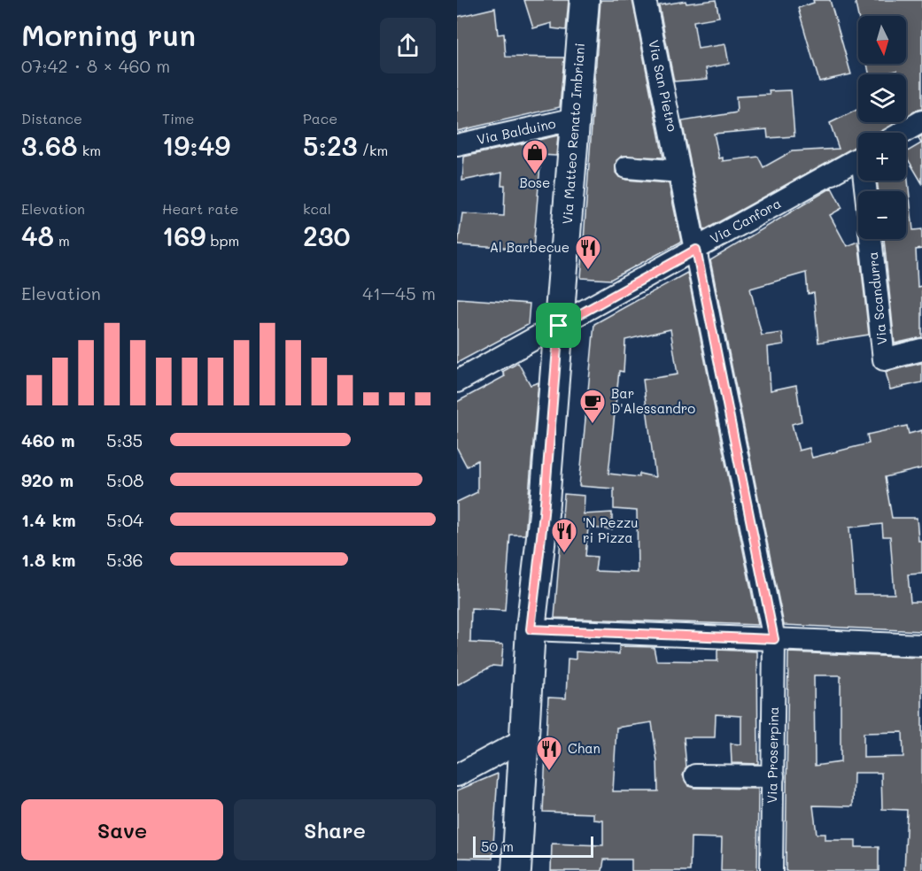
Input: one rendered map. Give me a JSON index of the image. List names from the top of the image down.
{
  "streets": {
    "main road": ["Via Matteo Renato Imbriani"],
    "street": [
      "Via San Pietro",
      "Via Balduino",
      "Via Canfora",
      "Via Scandurra",
      "Via Proserpina"
    ]
  },
  "crossings": [
    ["Via San Pietro", "Via Canfora"],
    ["Via San Pietro", "Via Proserpina"],
    ["Via Balduino", "Via Matteo Renato Imbriani"],
    ["Via Matteo Renato Imbriani", "Via Canfora"]
  ],
  "places": {
    "shop": ["Bose"],
    "restaurant": ["Al Barbecue", "'N Pezzu ri Pizza", "Chan"],
    "cafe": ["Bar D'Alessandro"]
  },
  "scale_bar": "50 m",
  "north": "bottom",
  "page": {
    "heading": ["Morning run", "07:42 · 8 × 460 m"],
    "map_buttons": ["+", "−"],
    "stats": [
      ["Distance", "3.68 km"],
      ["Time", "19:49"],
      ["Pace", "5:23 /km"],
      ["Elevation", "48 m"],
      ["Heart rate", "169 bpm"],
      ["kcal", "230"]
    ],
    "chart": ["Elevation", "41–45 m"],
    "list": [
      {
        "name": "460 m",
        "note": "5:35"
      },
      {
        "name": "920 m",
        "note": "5:08"
      },
      {
        "name": "1.4 km",
        "note": "5:04"
      },
      {
        "name": "1.8 km",
        "note": "5:36"
      }
    ],
    "buttons": ["Save", "Share"],
    "scale": "50 m"
  }
}
